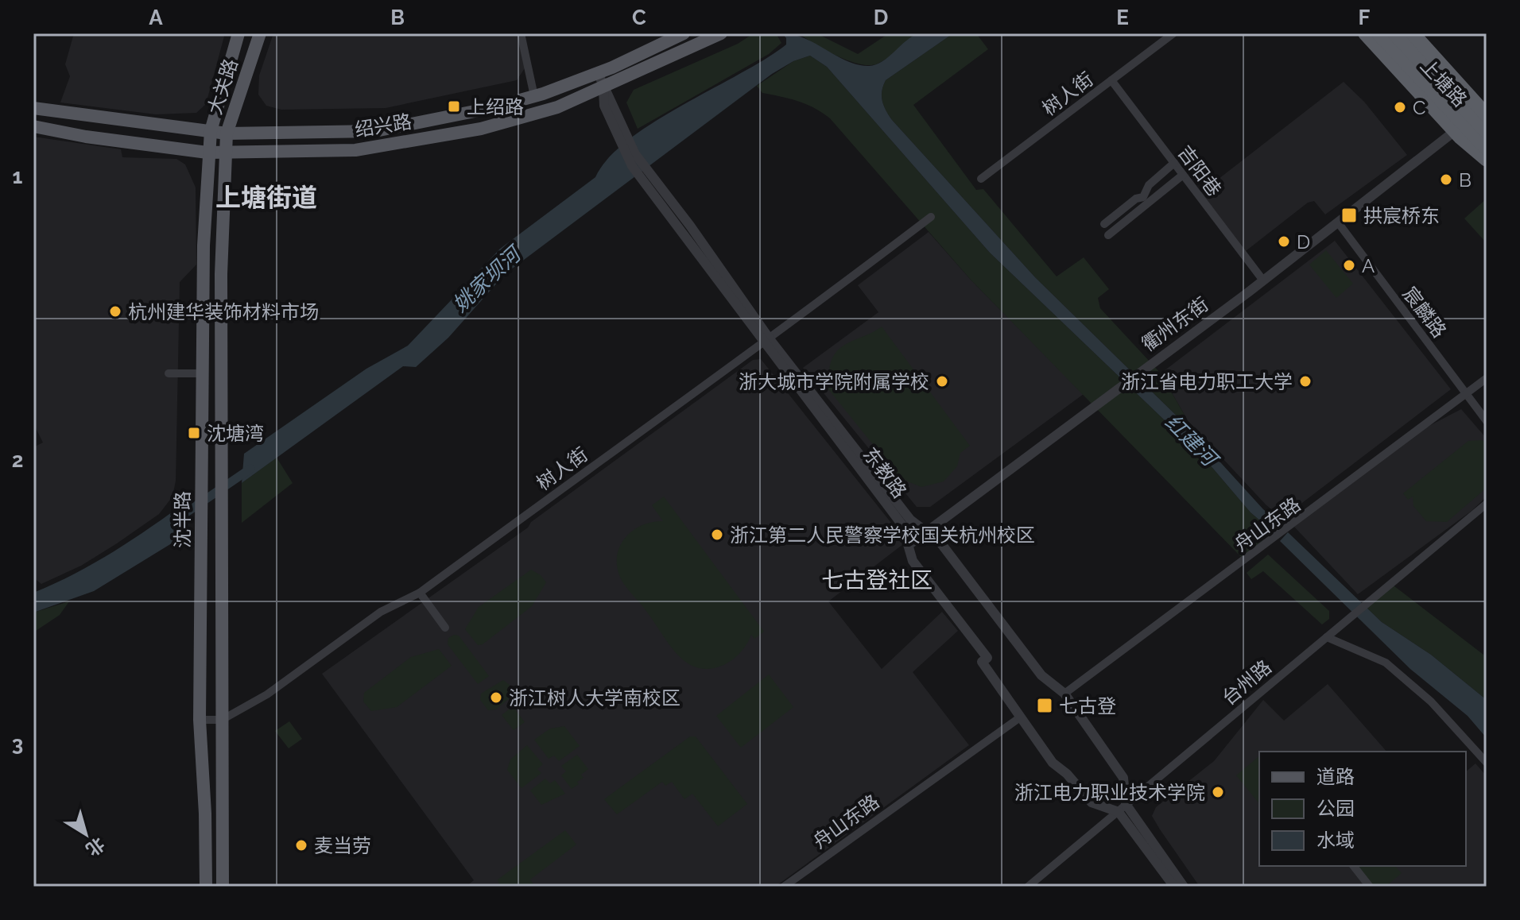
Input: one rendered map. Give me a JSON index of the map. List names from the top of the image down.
{
  "streets": {
    "main road": [
      "上塘路",
      "大关路",
      "绍兴路",
      "沈半路"
    ],
    "street": [
      "树人街",
      "吉阳巷",
      "宸麟路",
      "衢州东街",
      "东教路",
      "舟山东路",
      "台州路"
    ]
  },
  "crossings": [
    ["上塘路", "衢州东街"],
    ["大关路", "绍兴路"],
    ["大关路", "沈半路"],
    ["树人街", "吉阳巷"],
    ["树人街", "东教路"],
    ["树人街", "沈半路"],
    ["绍兴路", "东教路"],
    ["绍兴路", "沈半路"],
    ["吉阳巷", "衢州东街"],
    ["宸麟路", "衢州东街"],
    ["宸麟路", "舟山东路"],
    ["衢州东街", "东教路"],
    ["东教路", "舟山东路"],
    ["东教路", "台州路"]
  ],
  "districts": ["上塘街道", "七古登社区"],
  "water": ["姚家坝河", "红建河"],
  "places": {
    "transit": [
      "上绍路",
      "拱宸桥东",
      "沈塘湾",
      "七古登"
    ],
    "other": [
      "C",
      "B",
      "D",
      "A",
      "杭州建华装饰材料市场",
      "浙大城市学院附属学校",
      "浙江省电力职工大学",
      "浙江第二人民警察学校国关杭州校区",
      "浙江树人大学南校区",
      "浙江电力职业技术学院",
      "麦当劳"
    ]
  },
  "legend": ["道路", "公园", "水域"],
  "north": "bottom right",
  "grid": {
    "columns": [
      "A",
      "B",
      "C",
      "D",
      "E",
      "F"
    ],
    "rows": ["1", "2", "3"]
  }
}
